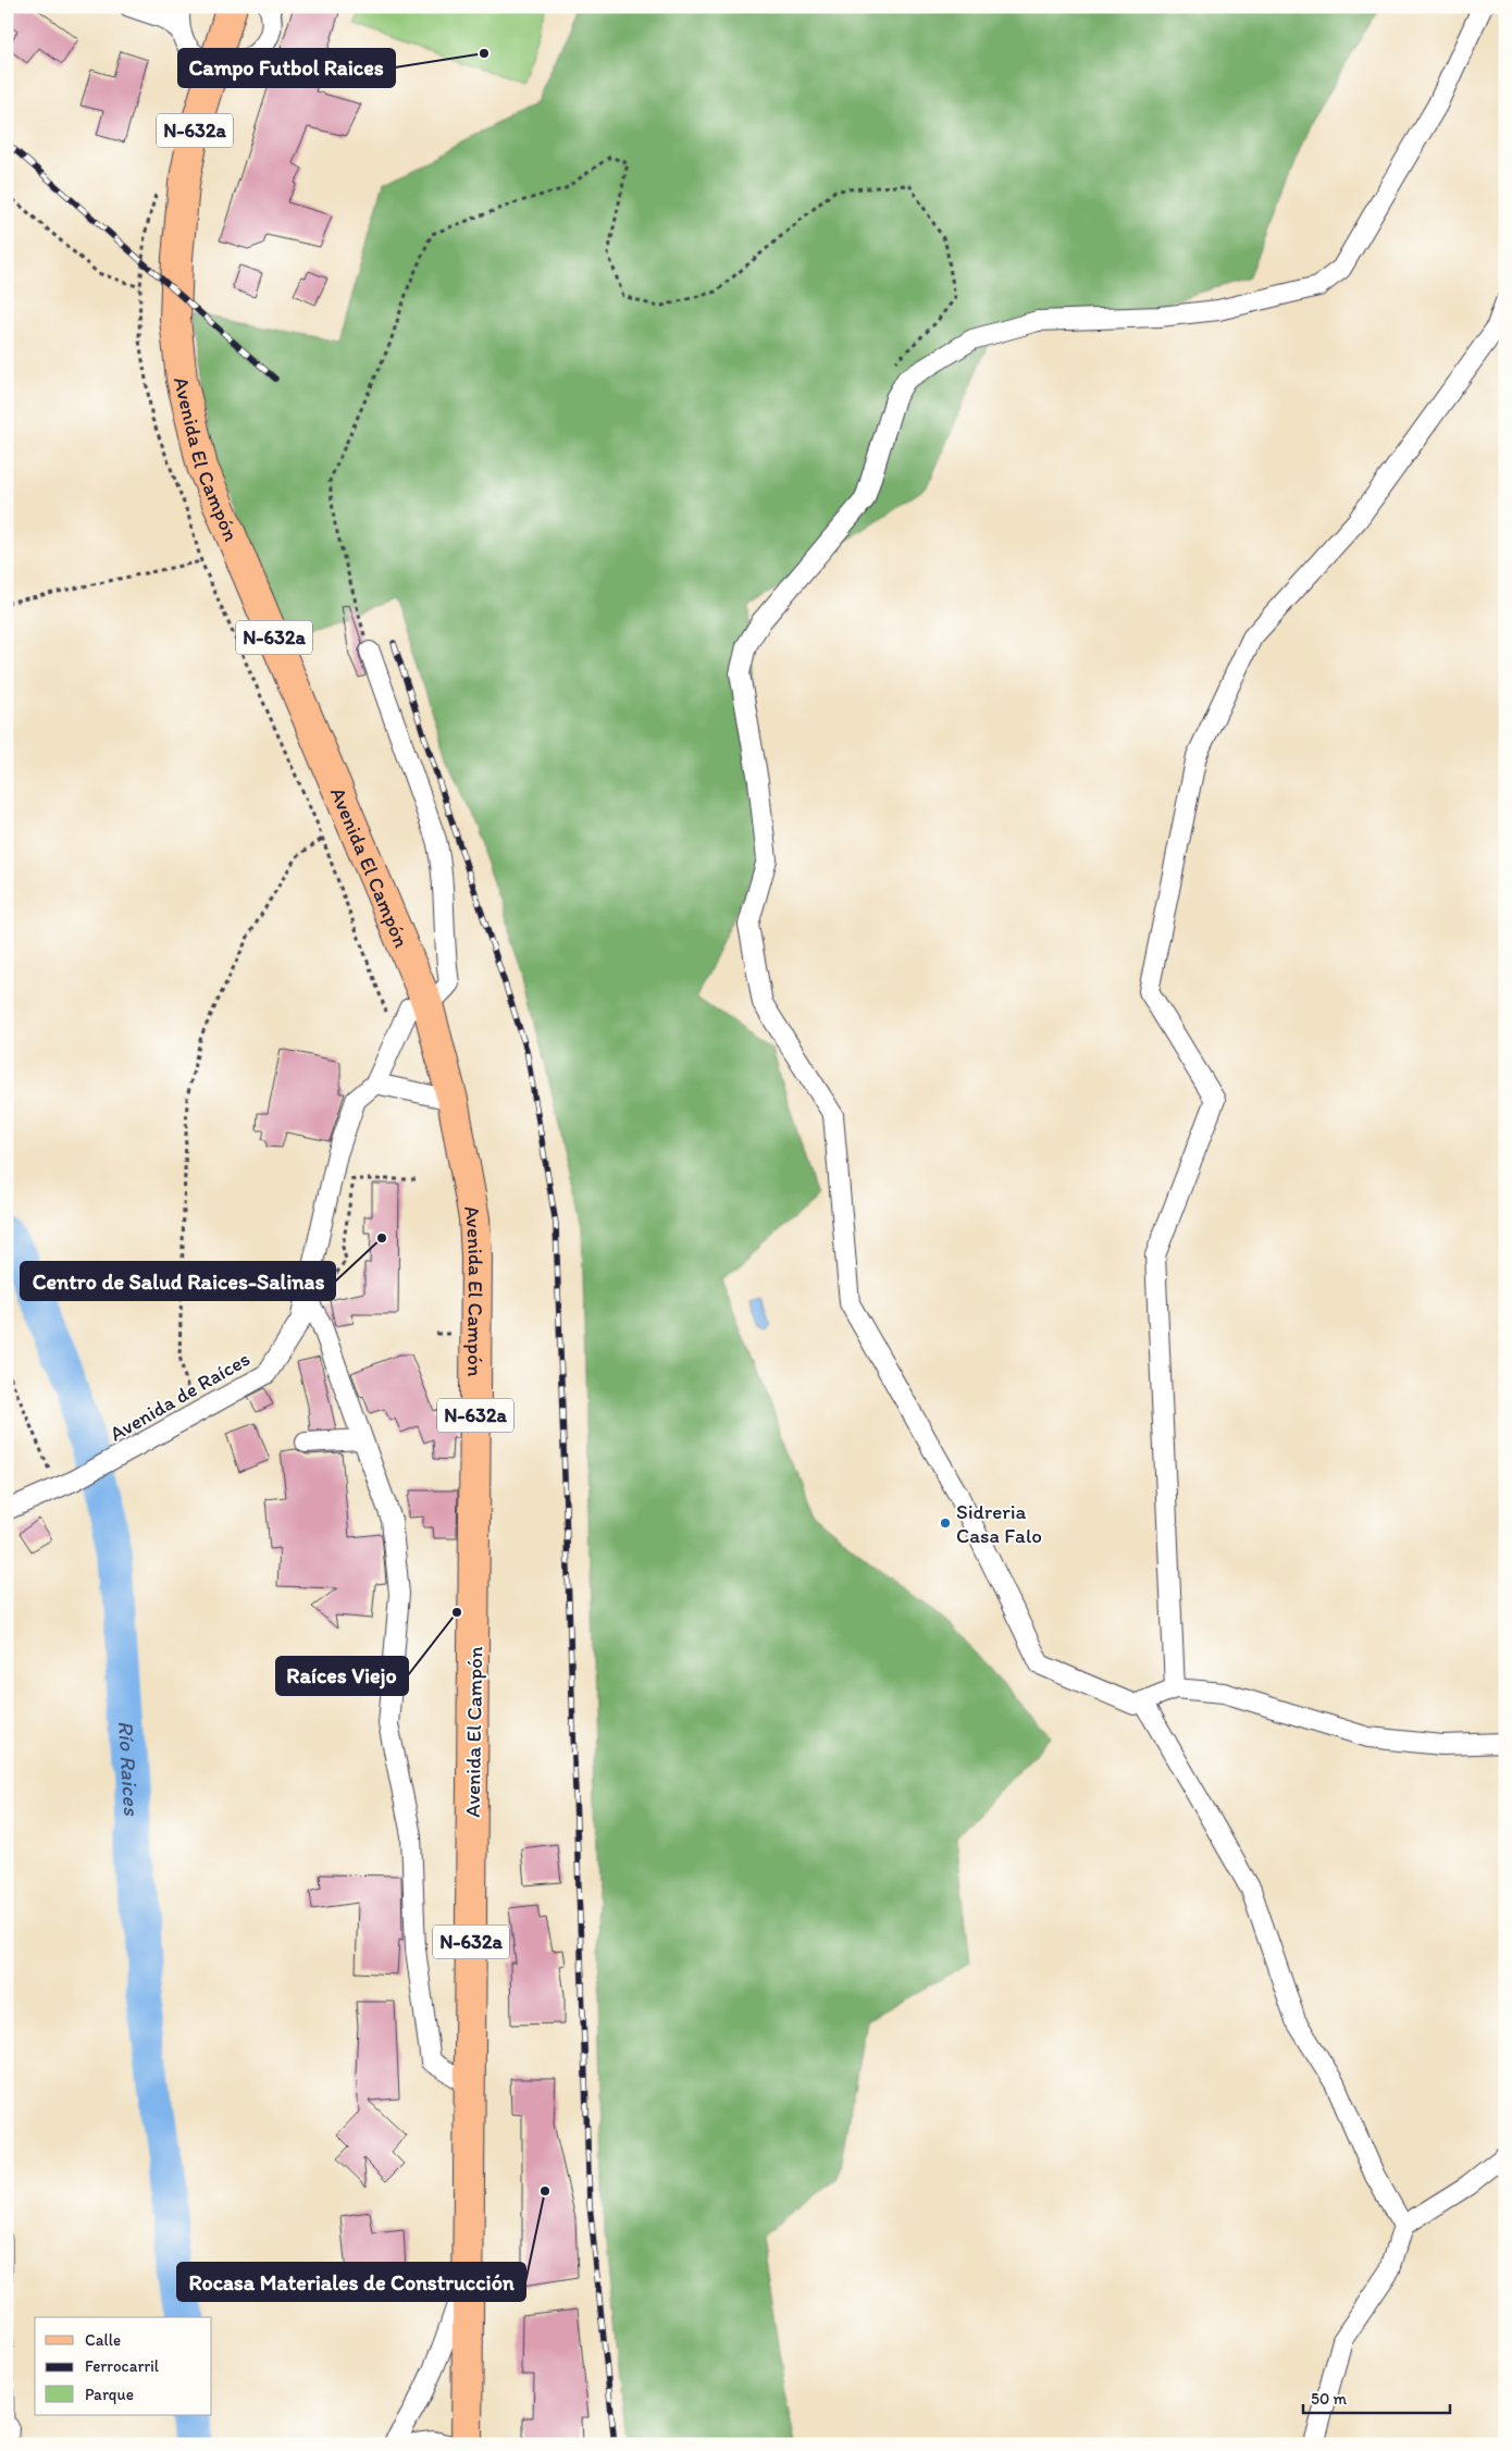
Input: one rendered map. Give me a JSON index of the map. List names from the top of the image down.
{
  "streets": {
    "main road": ["N-632a", "Avenida El Campón"],
    "street": ["Avenida de Raíces"]
  },
  "crossings": [
    ["N-632a", "Avenida El Campón"],
    ["Avenida El Campón", "Avenida de Raíces"]
  ],
  "water": ["Río Raices"],
  "places": [
    "Campo Futbol Raices",
    "Centro de Salud Raices-Salinas",
    "Sidreria Casa Falo",
    "Raíces Viejo",
    "Rocasa Materiales de Construcción"
  ],
  "legend": ["Calle", "Ferrocarril", "Parque"],
  "scale_bar": "50 m"
}
